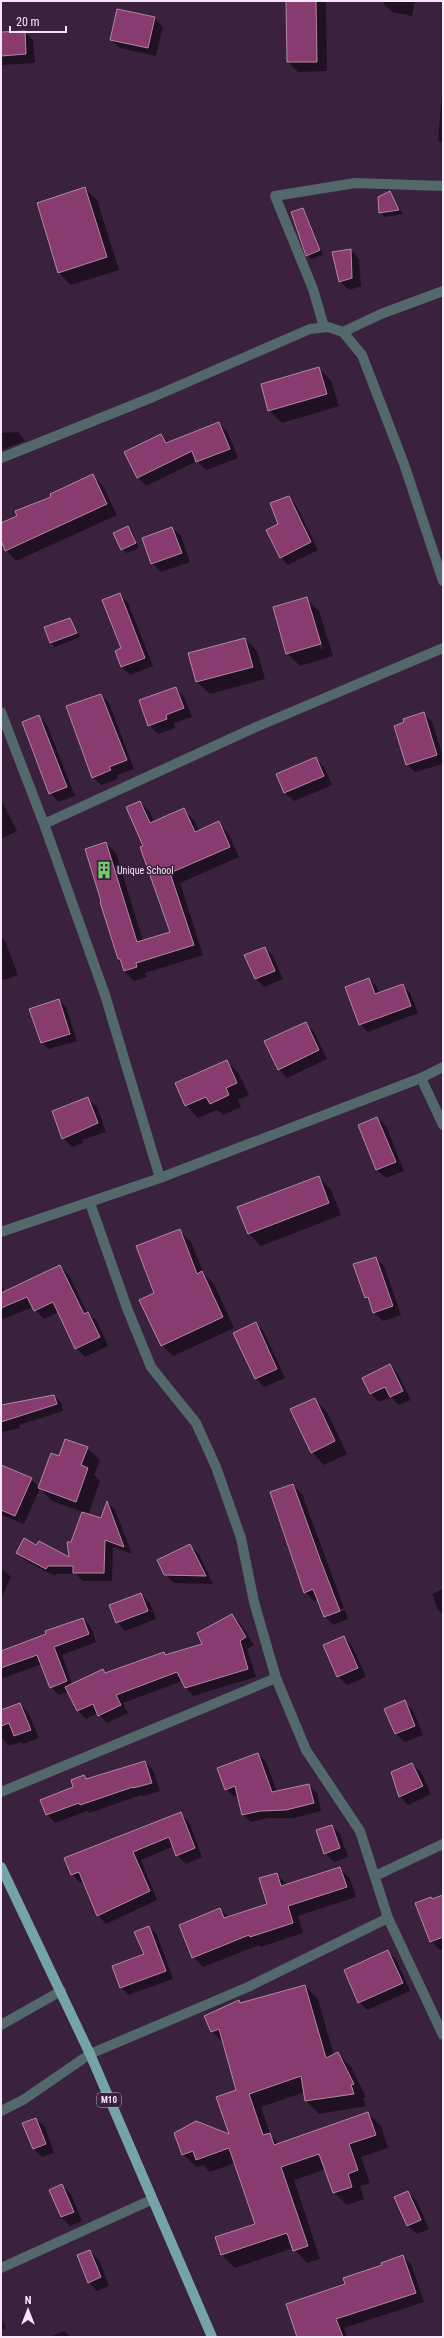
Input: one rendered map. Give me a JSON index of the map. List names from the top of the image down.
{
  "streets": {
    "main road": ["M10"]
  },
  "places": {
    "building": ["Unique School"]
  },
  "scale_bar": "20 m",
  "north": "top"
}
